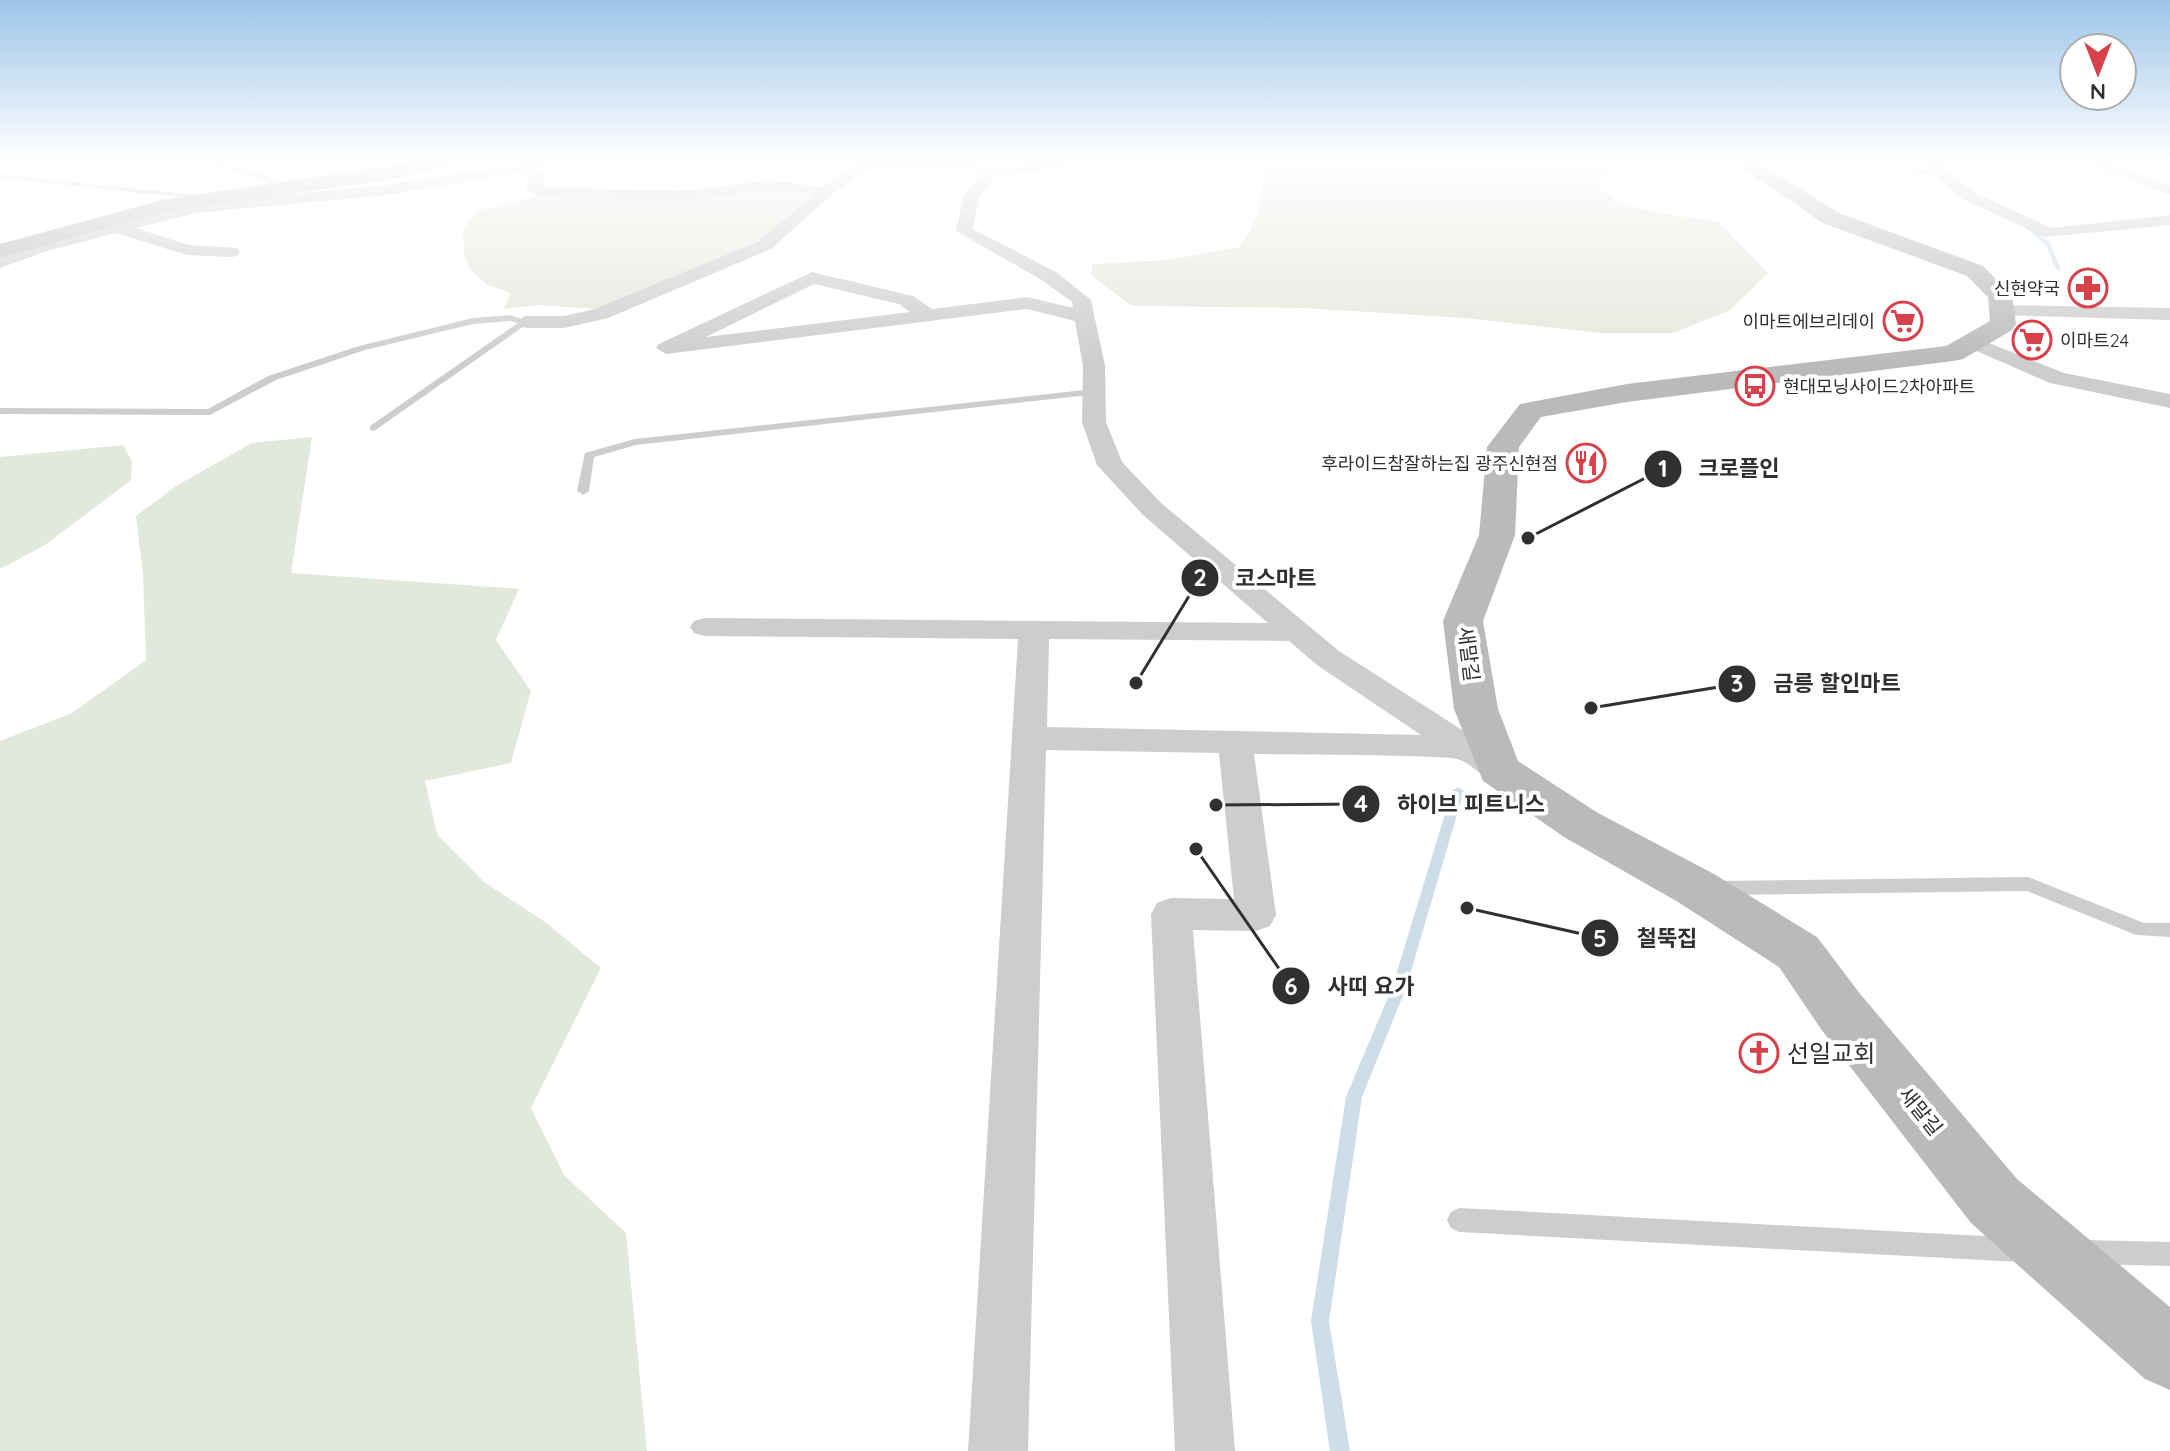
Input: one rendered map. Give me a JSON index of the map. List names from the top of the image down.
{
  "streets": {
    "street": ["새말길"]
  },
  "places": {
    "pharmacy": ["신현약국"],
    "supermarket": ["이마트에브리데이", "이마트24"],
    "bus stop": ["현대모닝사이드2차아파트"],
    "restaurant": ["후라이드참잘하는집 광주신현점"],
    "other": [
      "크로플인",
      "코스마트",
      "금릉 할인마트",
      "하이브 피트니스",
      "사띠 요가",
      "철뚝집"
    ],
    "church": ["선일교회"]
  },
  "north": "bottom"
}
